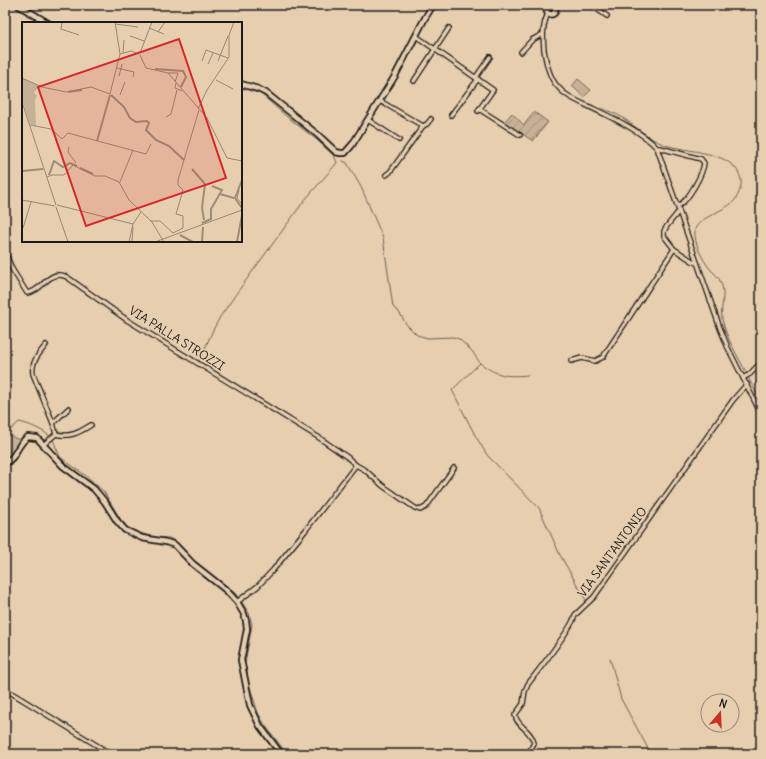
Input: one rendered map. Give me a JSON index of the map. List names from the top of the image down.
{
  "streets": {
    "street": ["VIA PALLA STROZZI", "VIA SANT'ANTONIO"]
  },
  "north": "top"
}
